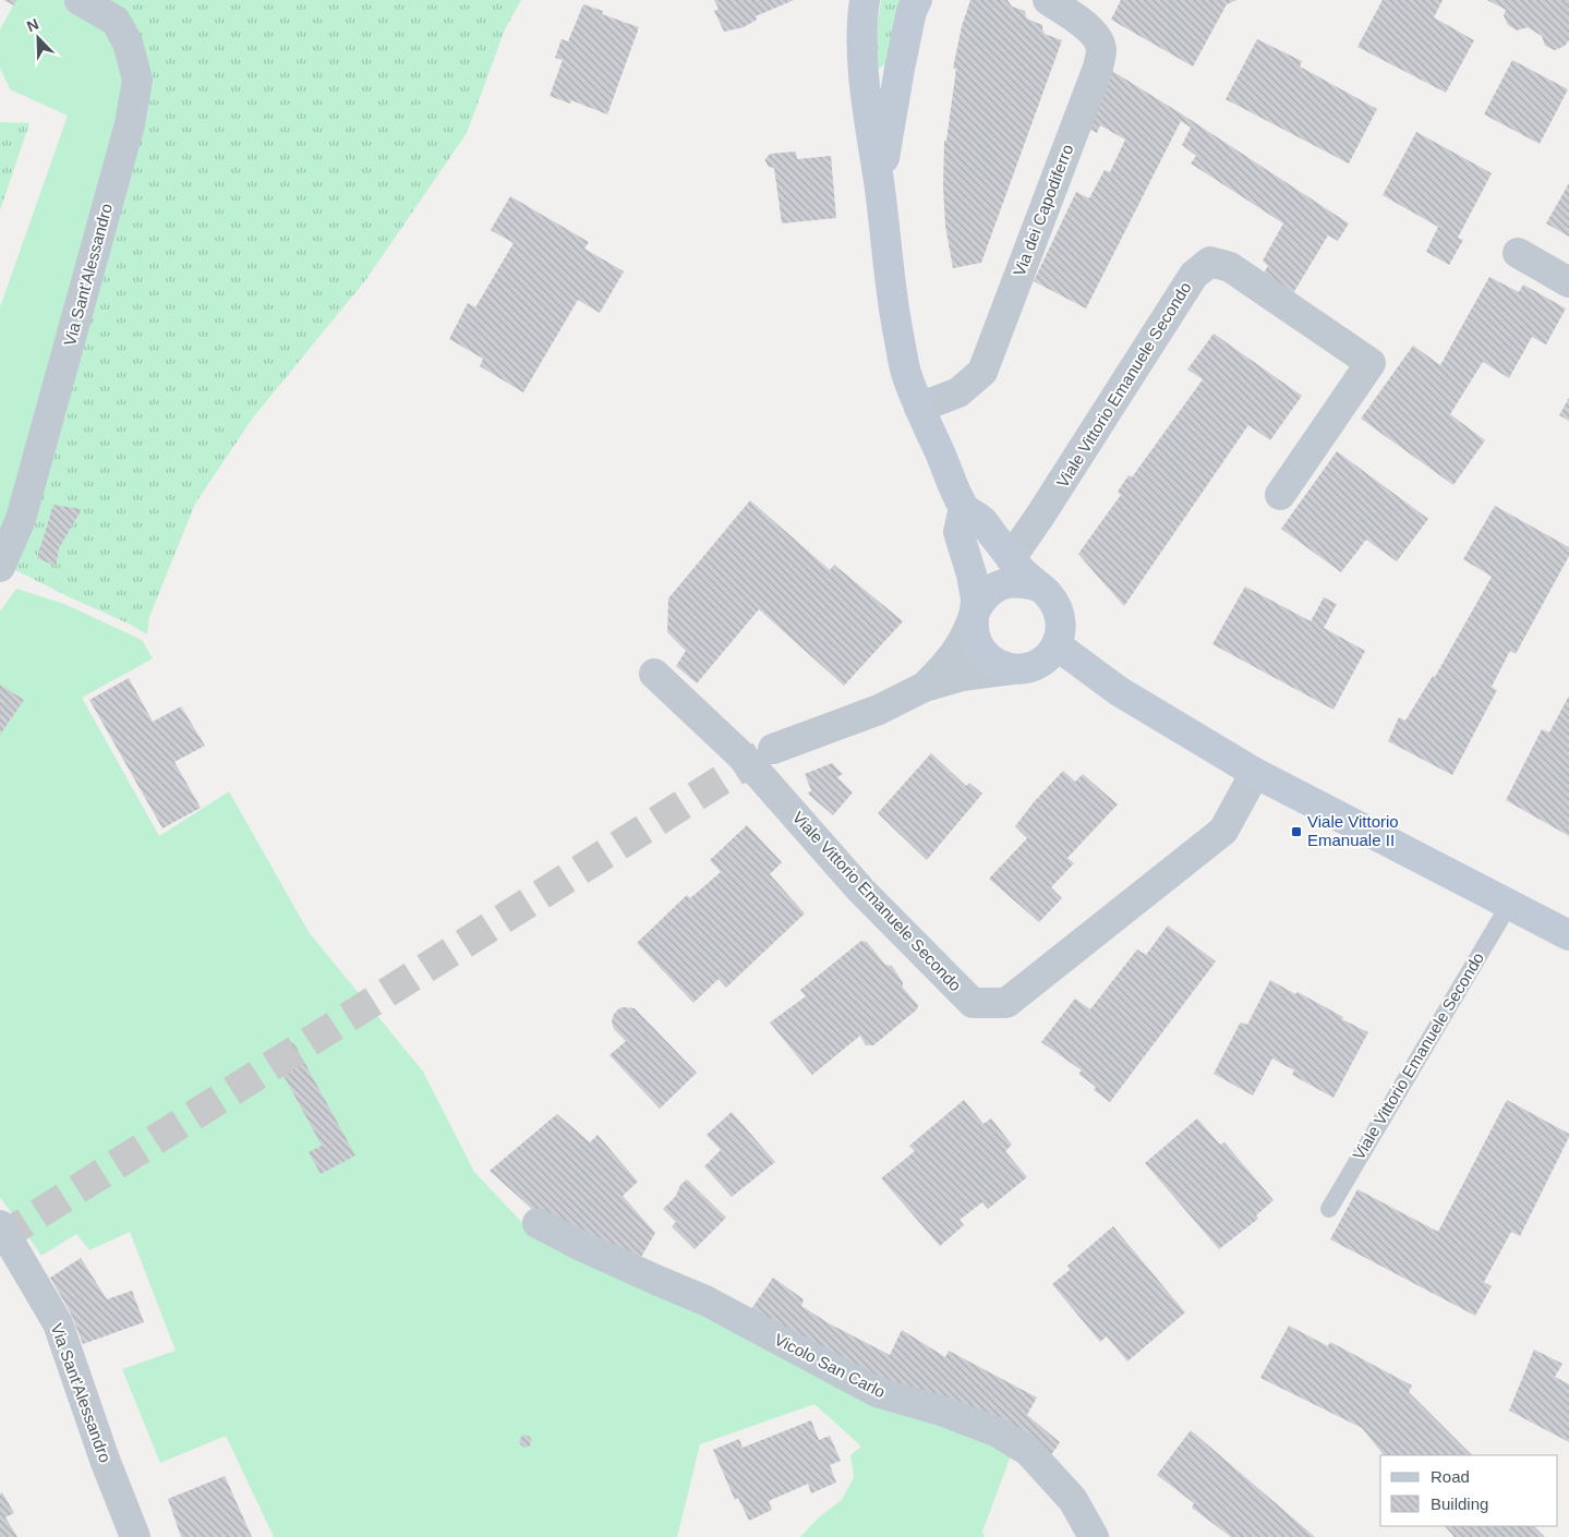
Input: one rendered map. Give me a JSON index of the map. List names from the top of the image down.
{
  "streets": {
    "street": [
      "Via dei Capodiferro",
      "Via Sant'Alessandro",
      "Viale Vittorio Emanuele Secondo",
      "Vicolo San Carlo"
    ]
  },
  "places": {
    "transit": ["Viale Vittorio Emanuale II"]
  },
  "legend": ["Road", "Building"],
  "north": "top left"
}
